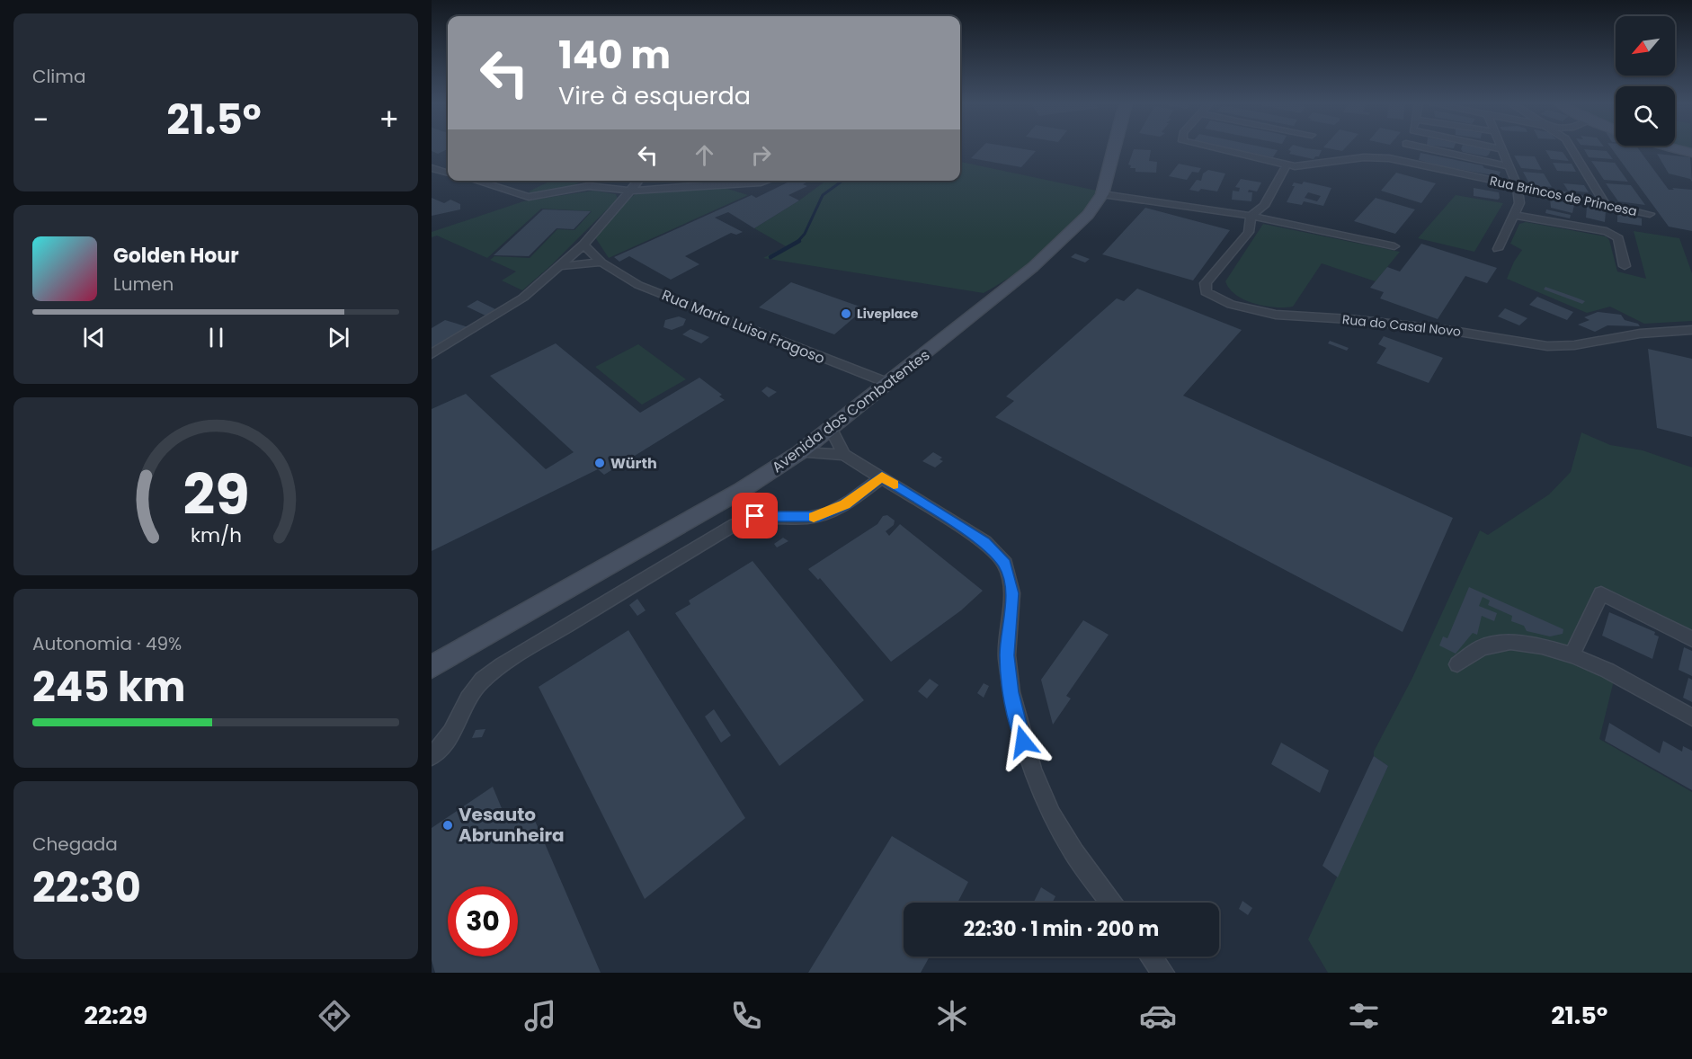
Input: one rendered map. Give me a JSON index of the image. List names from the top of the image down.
{
  "streets": {
    "street": [
      "Rua Brincos de Princesa",
      "Rua do Casal Novo",
      "Rua Maria Luisa Fragoso",
      "Avenida dos Combatentes"
    ]
  },
  "crossings": [
    ["Rua Maria Luisa Fragoso", "Avenida dos Combatentes"]
  ],
  "places": ["Liveplace", "Würth", "Vesauto Abrunheira"],
  "north": "bottom left",
  "page": {
    "tile": [
      "Clima",
      ["Autonomia · 49%", "245 km"],
      ["Chegada", "22:30"]
    ],
    "turn": ["140 m", "Vire à esquerda"],
    "heat": ["−", "21.5°", "+"],
    "song": ["Golden Hour", "Lumen"],
    "limit": "30",
    "trip": "22:30 · 1 min · 200 m",
    "tabs": ["22:29", "21.5°"],
    "gauge": ["29", "km/h"]
  }
}
